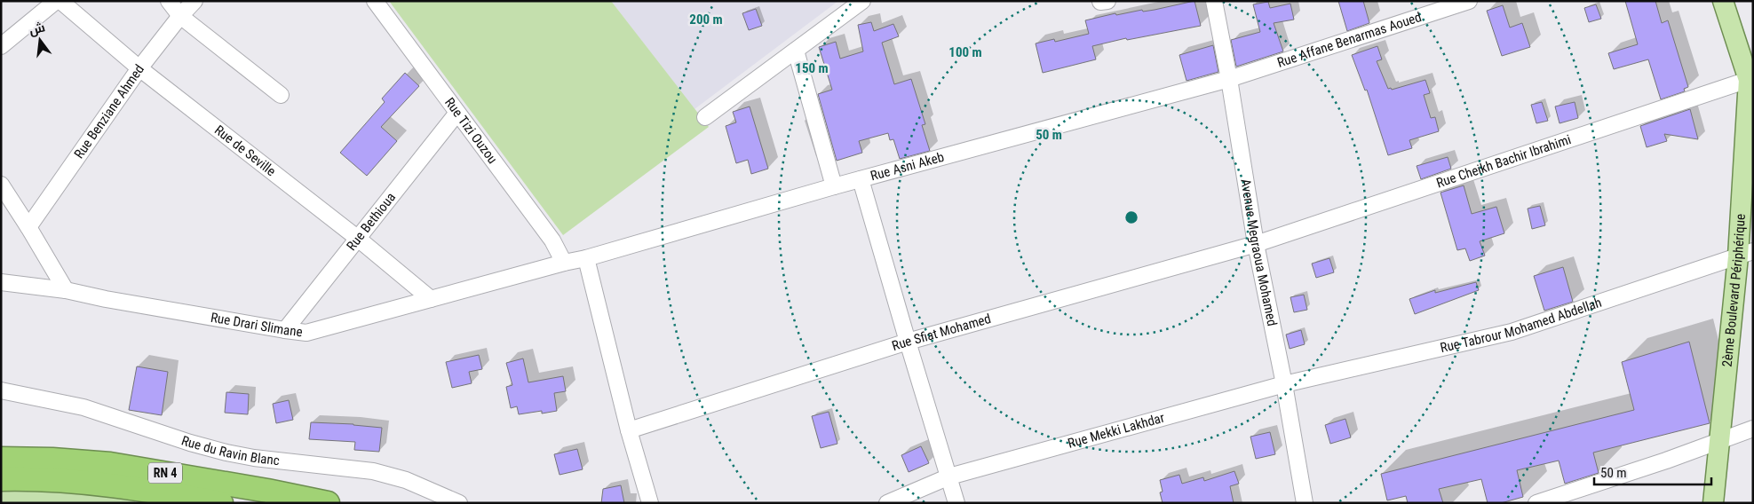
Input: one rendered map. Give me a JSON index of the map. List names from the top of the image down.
{
  "streets": {
    "highway": ["RN 4"],
    "main road": ["2ème Boulevard Périphérique"],
    "street": [
      "Rue Affane Benarmas Aoued",
      "Rue Benziane Ahmed",
      "Rue Tizi Ouzou",
      "Rue de Seville",
      "Rue Cheikh Bachir Ibrahimi",
      "Rue Asni Akeb",
      "Rue Bethioua",
      "Avenue Megraoua Mohamed",
      "Rue Drari Slimane",
      "Rue Tabrour Mohamed Abdellah",
      "Rue Sfiat Mohamed",
      "Rue Mekki Lakhdar",
      "Rue du Ravin Blanc"
    ]
  },
  "crossings": [
    ["Rue Affane Benarmas Aoued", "Rue Asni Akeb"],
    ["Rue Affane Benarmas Aoued", "Avenue Megraoua Mohamed"],
    ["Rue Benziane Ahmed", "Rue de Seville"],
    ["Rue Tizi Ouzou", "Rue Bethioua"],
    ["Rue Tizi Ouzou", "Rue Drari Slimane"],
    ["Rue de Seville", "Rue Bethioua"],
    ["Rue de Seville", "Rue Drari Slimane"],
    ["Rue Cheikh Bachir Ibrahimi", "Avenue Megraoua Mohamed"],
    ["Rue Cheikh Bachir Ibrahimi", "2ème Boulevard Périphérique"],
    ["Rue Cheikh Bachir Ibrahimi", "Rue Sfiat Mohamed"],
    ["Rue Asni Akeb", "Avenue Megraoua Mohamed"],
    ["Rue Asni Akeb", "Rue Drari Slimane"],
    ["Rue Bethioua", "Rue Drari Slimane"],
    ["Avenue Megraoua Mohamed", "Rue Tabrour Mohamed Abdellah"],
    ["Avenue Megraoua Mohamed", "Rue Sfiat Mohamed"],
    ["Avenue Megraoua Mohamed", "Rue Mekki Lakhdar"],
    ["2ème Boulevard Périphérique", "Rue Tabrour Mohamed Abdellah"],
    ["Rue Tabrour Mohamed Abdellah", "Rue Mekki Lakhdar"]
  ],
  "scale_bar": "50 m",
  "north": "top",
  "rings": [
    "200 m",
    "100 m",
    "150 m",
    "50 m"
  ]
}
